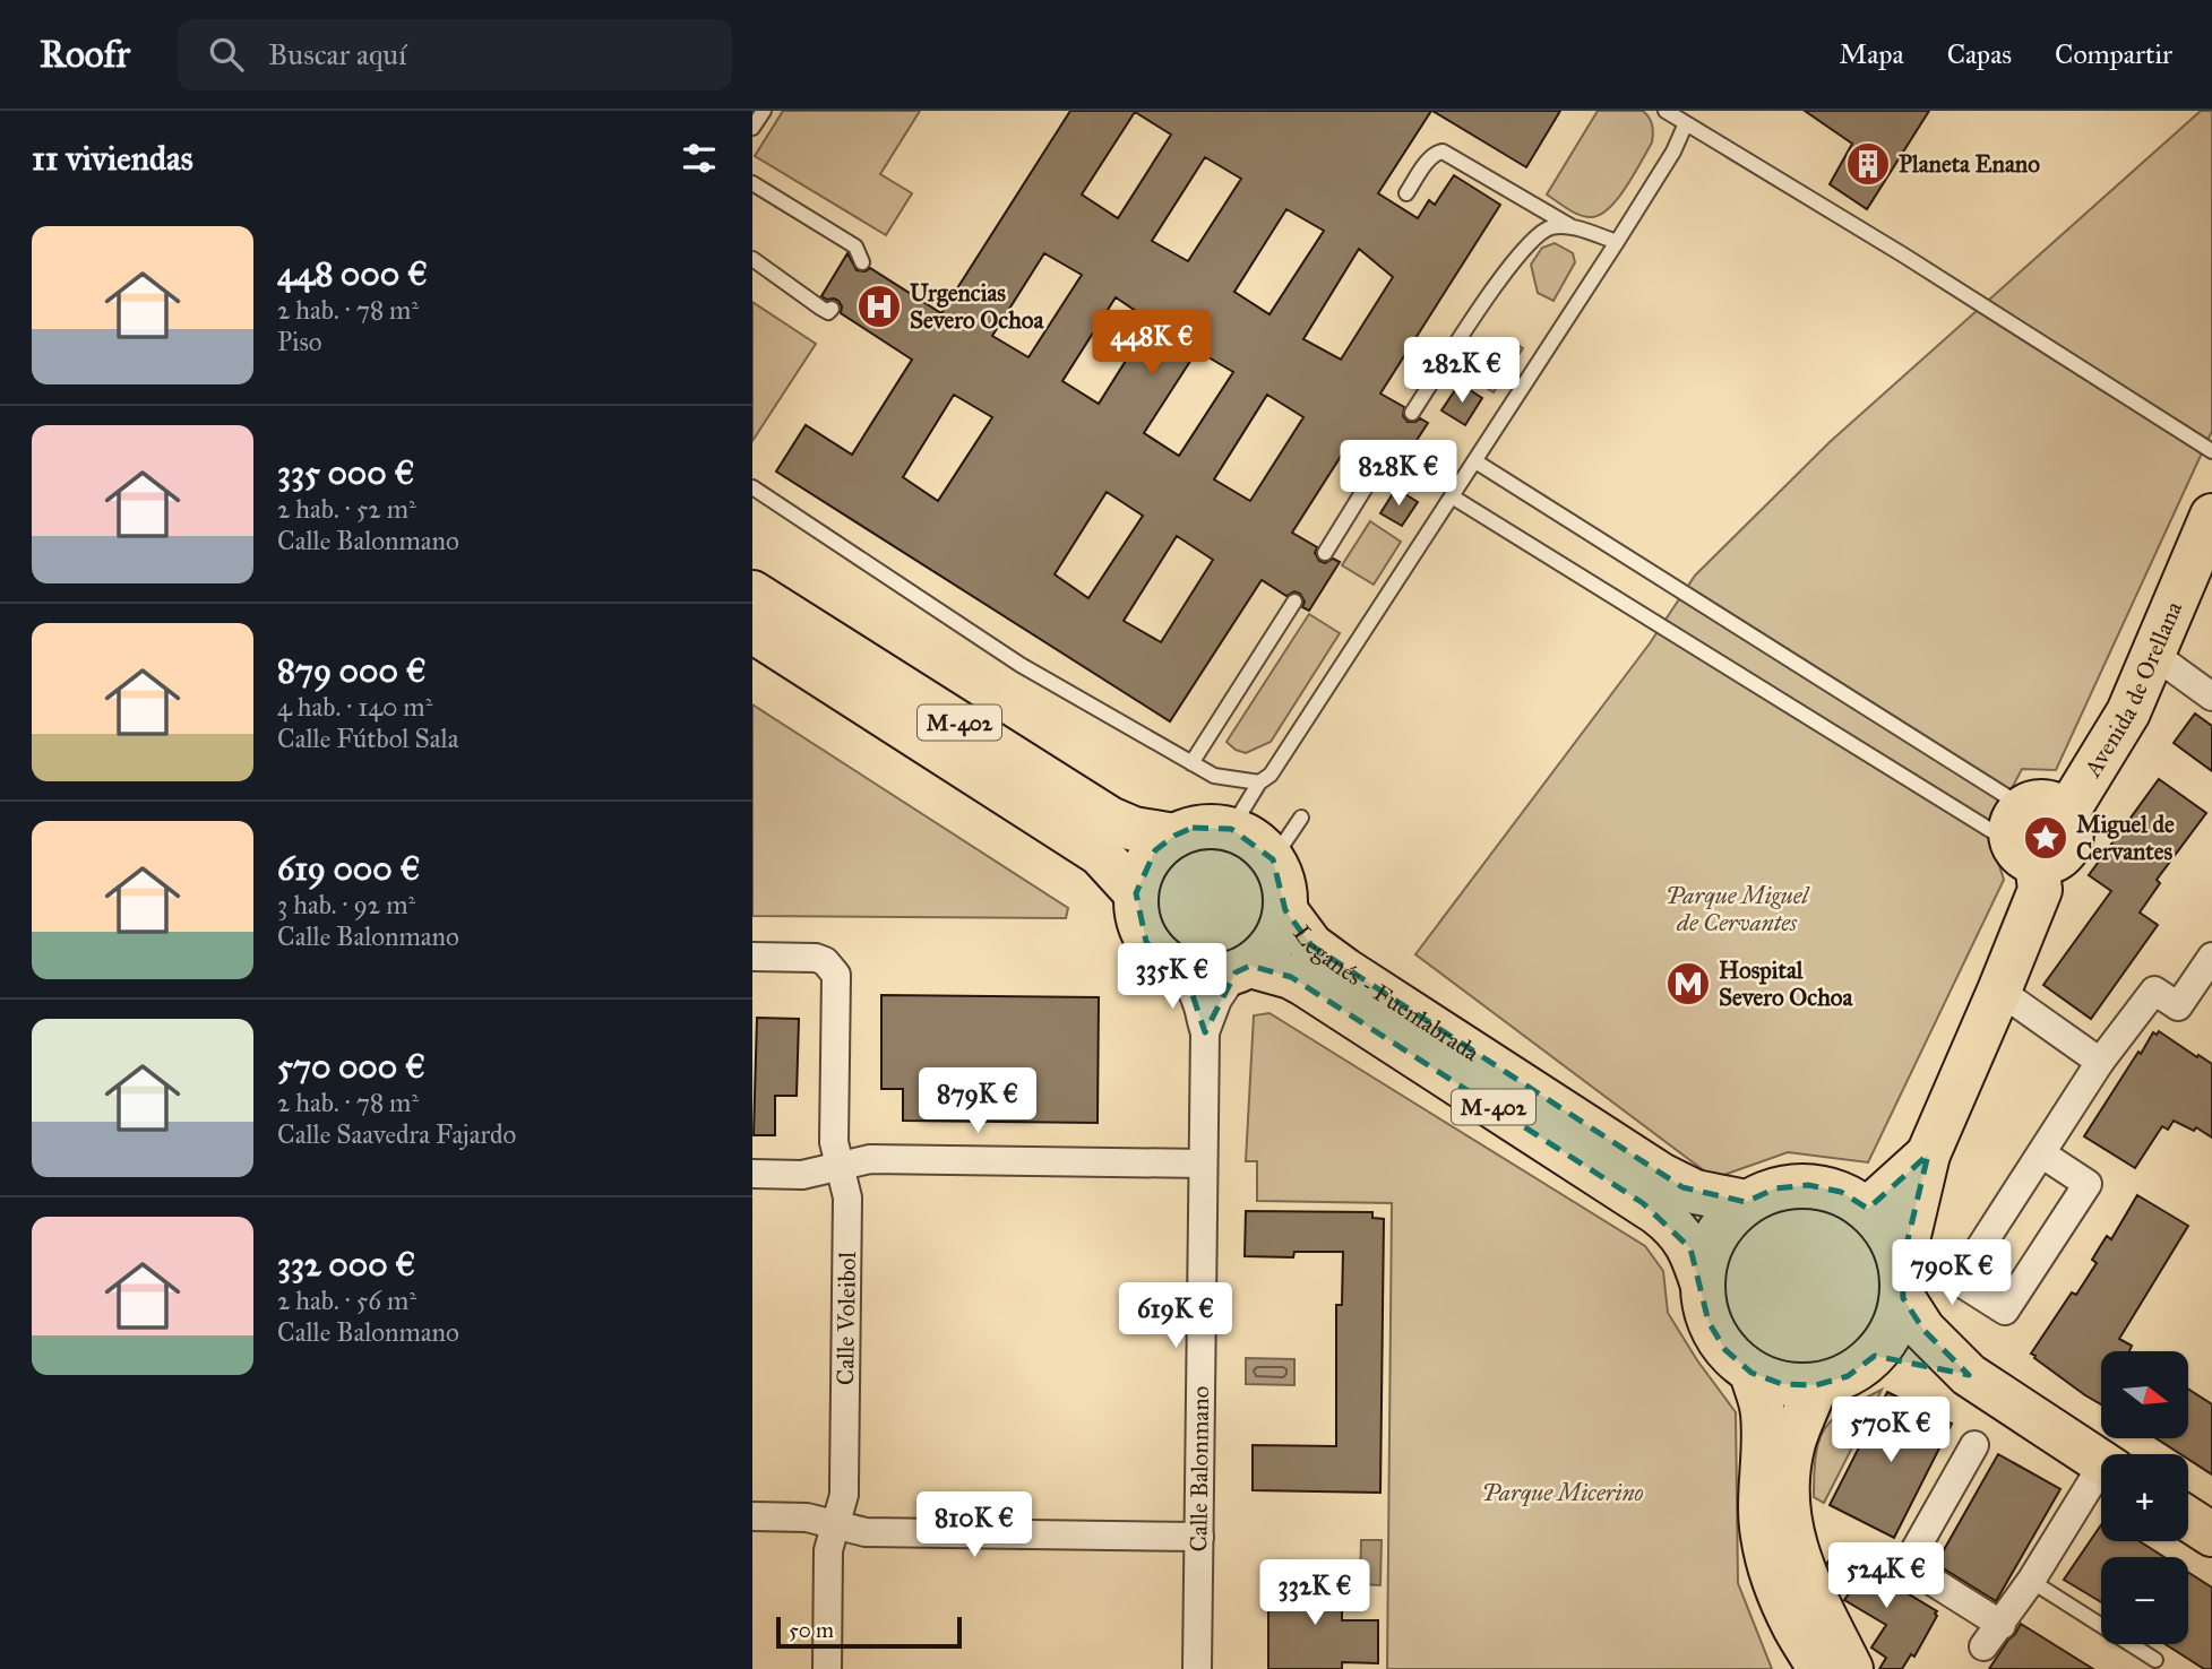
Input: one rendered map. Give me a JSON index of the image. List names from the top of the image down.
{
  "streets": {
    "main road": ["Avenida de Orellana", "M-402", "Leganés - Fuenlabrada"],
    "street": ["Calle Voleibol", "Calle Balonmano"]
  },
  "crossings": [
    ["M-402", "Leganés - Fuenlabrada"],
    ["M-402", "Calle Balonmano"],
    ["Leganés - Fuenlabrada", "Calle Balonmano"]
  ],
  "parks": ["Parque Miguel de Cervantes", "Parque Micerino"],
  "places": {
    "building": ["Planeta Enano"],
    "hospital": ["Urgencias Severo Ochoa"],
    "place": ["Miguel de Cervantes"],
    "metro station": ["Hospital Severo Ochoa"]
  },
  "scale_bar": "50 m",
  "north": "right",
  "page": {
    "header": "Roofr",
    "search": "Buscar aquí",
    "nav": ["Mapa", "Capas", "Compartir"],
    "heading": "11 viviendas",
    "list": [
      {
        "name": "448 000 €",
        "note": "2 hab. · 78 m² · Piso"
      },
      {
        "name": "335 000 €",
        "note": "2 hab. · 52 m² · Calle Balonmano"
      },
      {
        "name": "879 000 €",
        "note": "4 hab. · 140 m² · Calle Fútbol Sala"
      },
      {
        "name": "619 000 €",
        "note": "3 hab. · 92 m² · Calle Balonmano"
      },
      {
        "name": "570 000 €",
        "note": "2 hab. · 78 m² · Calle Saavedra Fajardo"
      },
      {
        "name": "332 000 €",
        "note": "2 hab. · 56 m² · Calle Balonmano"
      }
    ],
    "price": [
      "448K €",
      "282K €",
      "828K €",
      "335K €",
      "879K €",
      "790K €",
      "619K €",
      "570K €",
      "810K €",
      "524K €",
      "332K €"
    ],
    "map_buttons": ["+", "−"],
    "scale": "50 m"
  }
}
